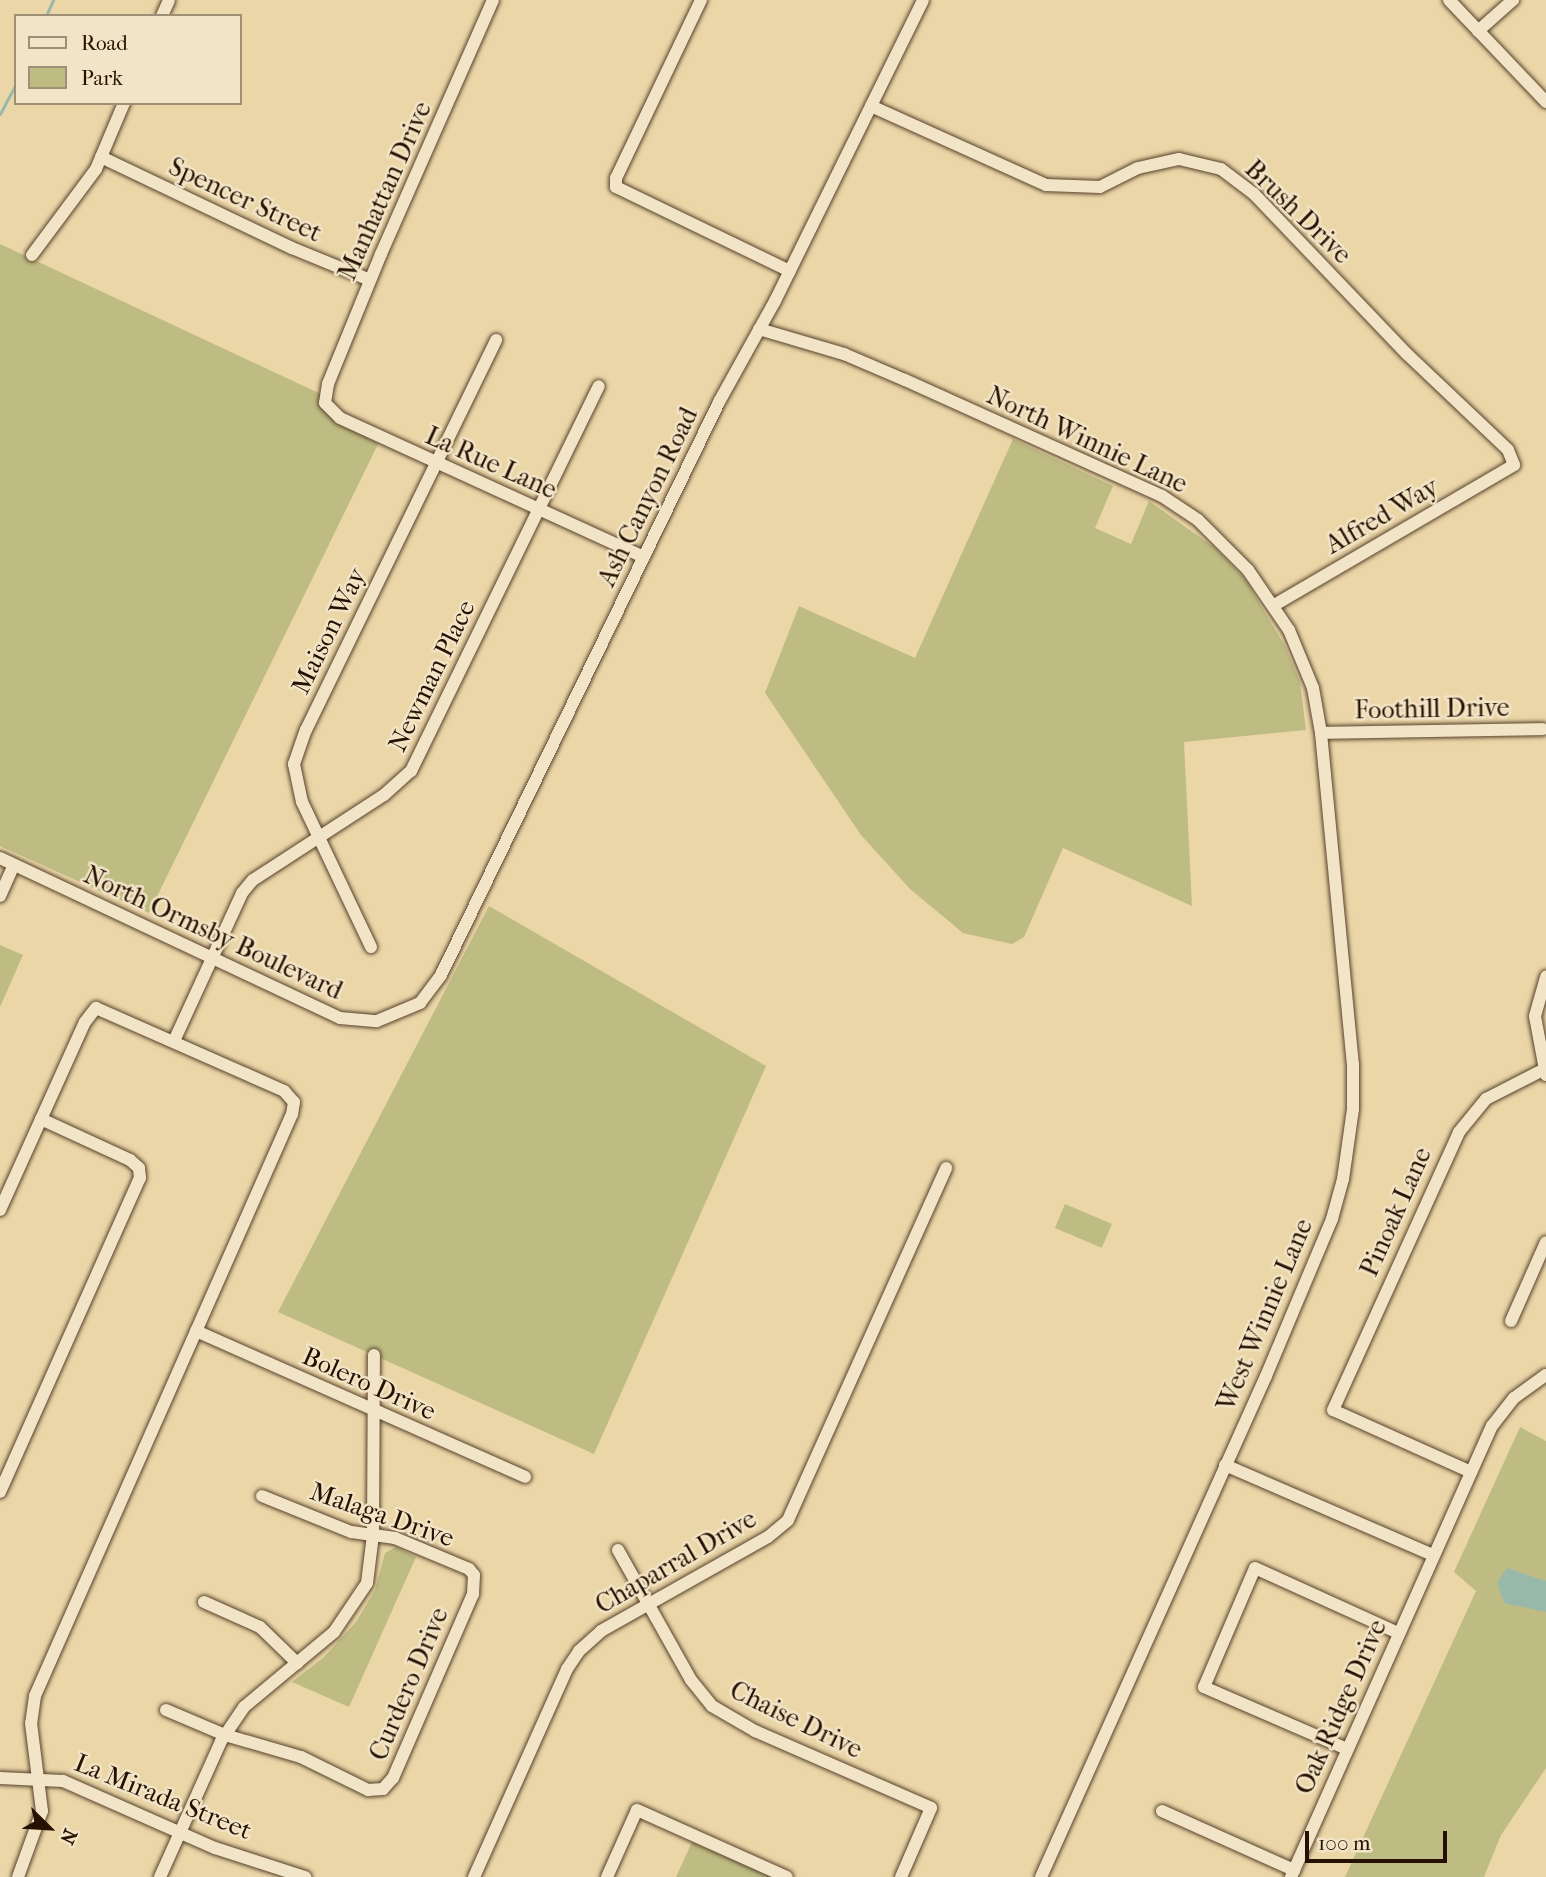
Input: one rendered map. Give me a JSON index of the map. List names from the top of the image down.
{
  "streets": {
    "street": [
      "Manhattan Drive",
      "Spencer Street",
      "Brush Drive",
      "North Winnie Lane",
      "La Rue Lane",
      "Ash Canyon Road",
      "Alfred Way",
      "Maison Way",
      "Newman Place",
      "Foothill Drive",
      "North Ormsby Boulevard",
      "Pinoak Lane",
      "West Winnie Lane",
      "Bolero Drive",
      "Malaga Drive",
      "Chaparral Drive",
      "Curdero Drive",
      "Oak Ridge Drive",
      "Chaise Drive",
      "La Mirada Street"
    ]
  },
  "crossings": [
    ["Manhattan Drive", "Spencer Street"],
    ["Manhattan Drive", "La Rue Lane"],
    ["Brush Drive", "Ash Canyon Road"],
    ["Brush Drive", "Alfred Way"],
    ["North Winnie Lane", "Ash Canyon Road"],
    ["North Winnie Lane", "Alfred Way"],
    ["North Winnie Lane", "Foothill Drive"],
    ["North Winnie Lane", "West Winnie Lane"],
    ["La Rue Lane", "Ash Canyon Road"],
    ["La Rue Lane", "Maison Way"],
    ["La Rue Lane", "Newman Place"],
    ["Ash Canyon Road", "North Ormsby Boulevard"],
    ["Maison Way", "Newman Place"],
    ["Newman Place", "North Ormsby Boulevard"],
    ["Foothill Drive", "West Winnie Lane"],
    ["Malaga Drive", "Curdero Drive"],
    ["Chaparral Drive", "Chaise Drive"]
  ],
  "legend": ["Road", "Park"],
  "scale_bar": "100 m",
  "north": "bottom right"
}
